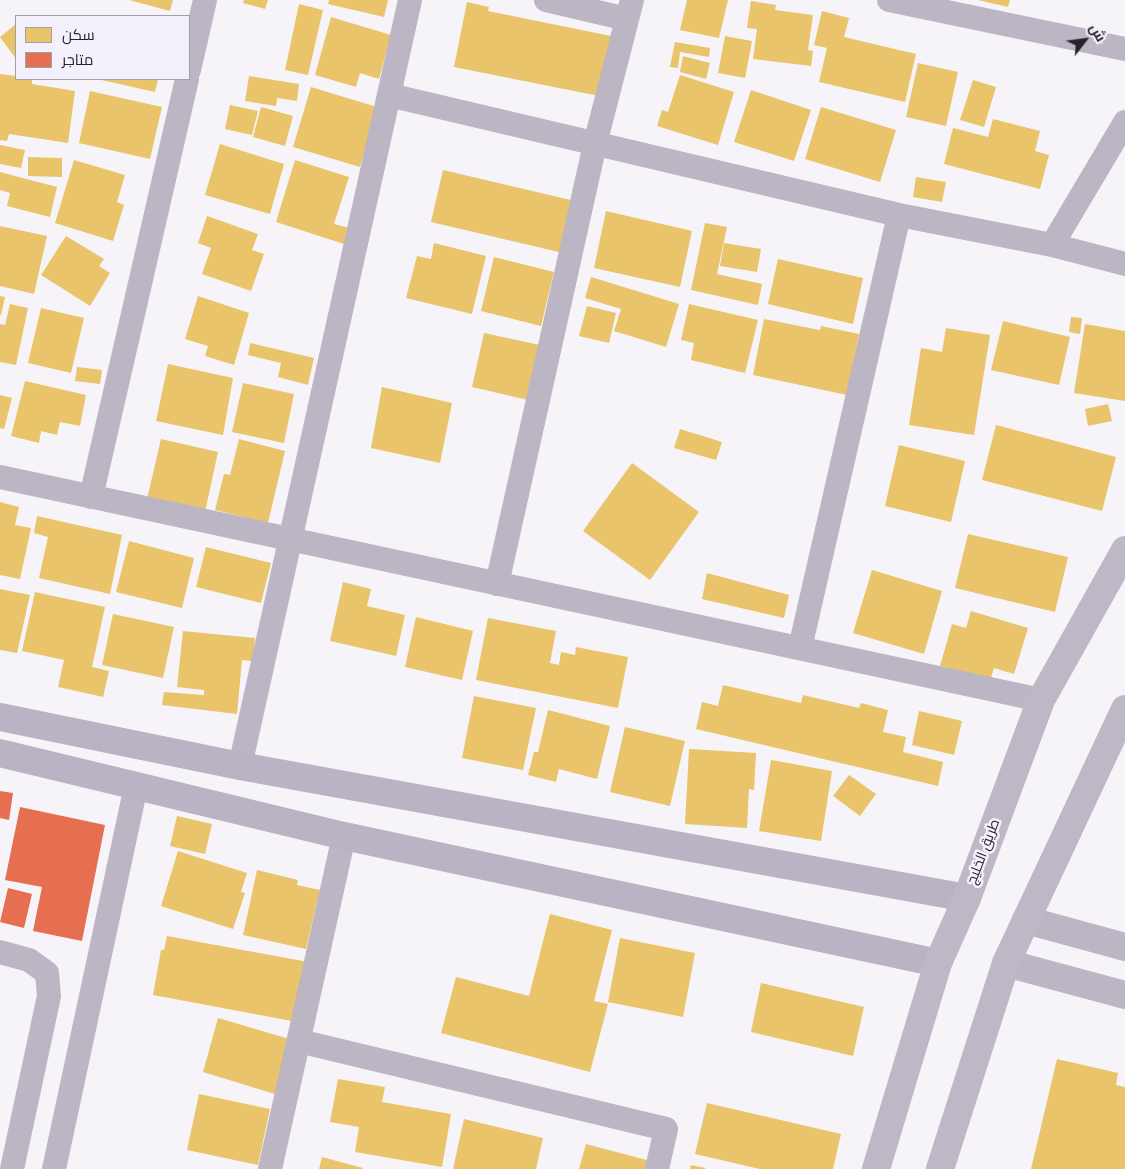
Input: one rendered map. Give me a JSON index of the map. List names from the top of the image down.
{
  "streets": {
    "main road": ["طريق الخليج"]
  },
  "legend": ["سكن", "متاجر"],
  "north": "top right"
}
